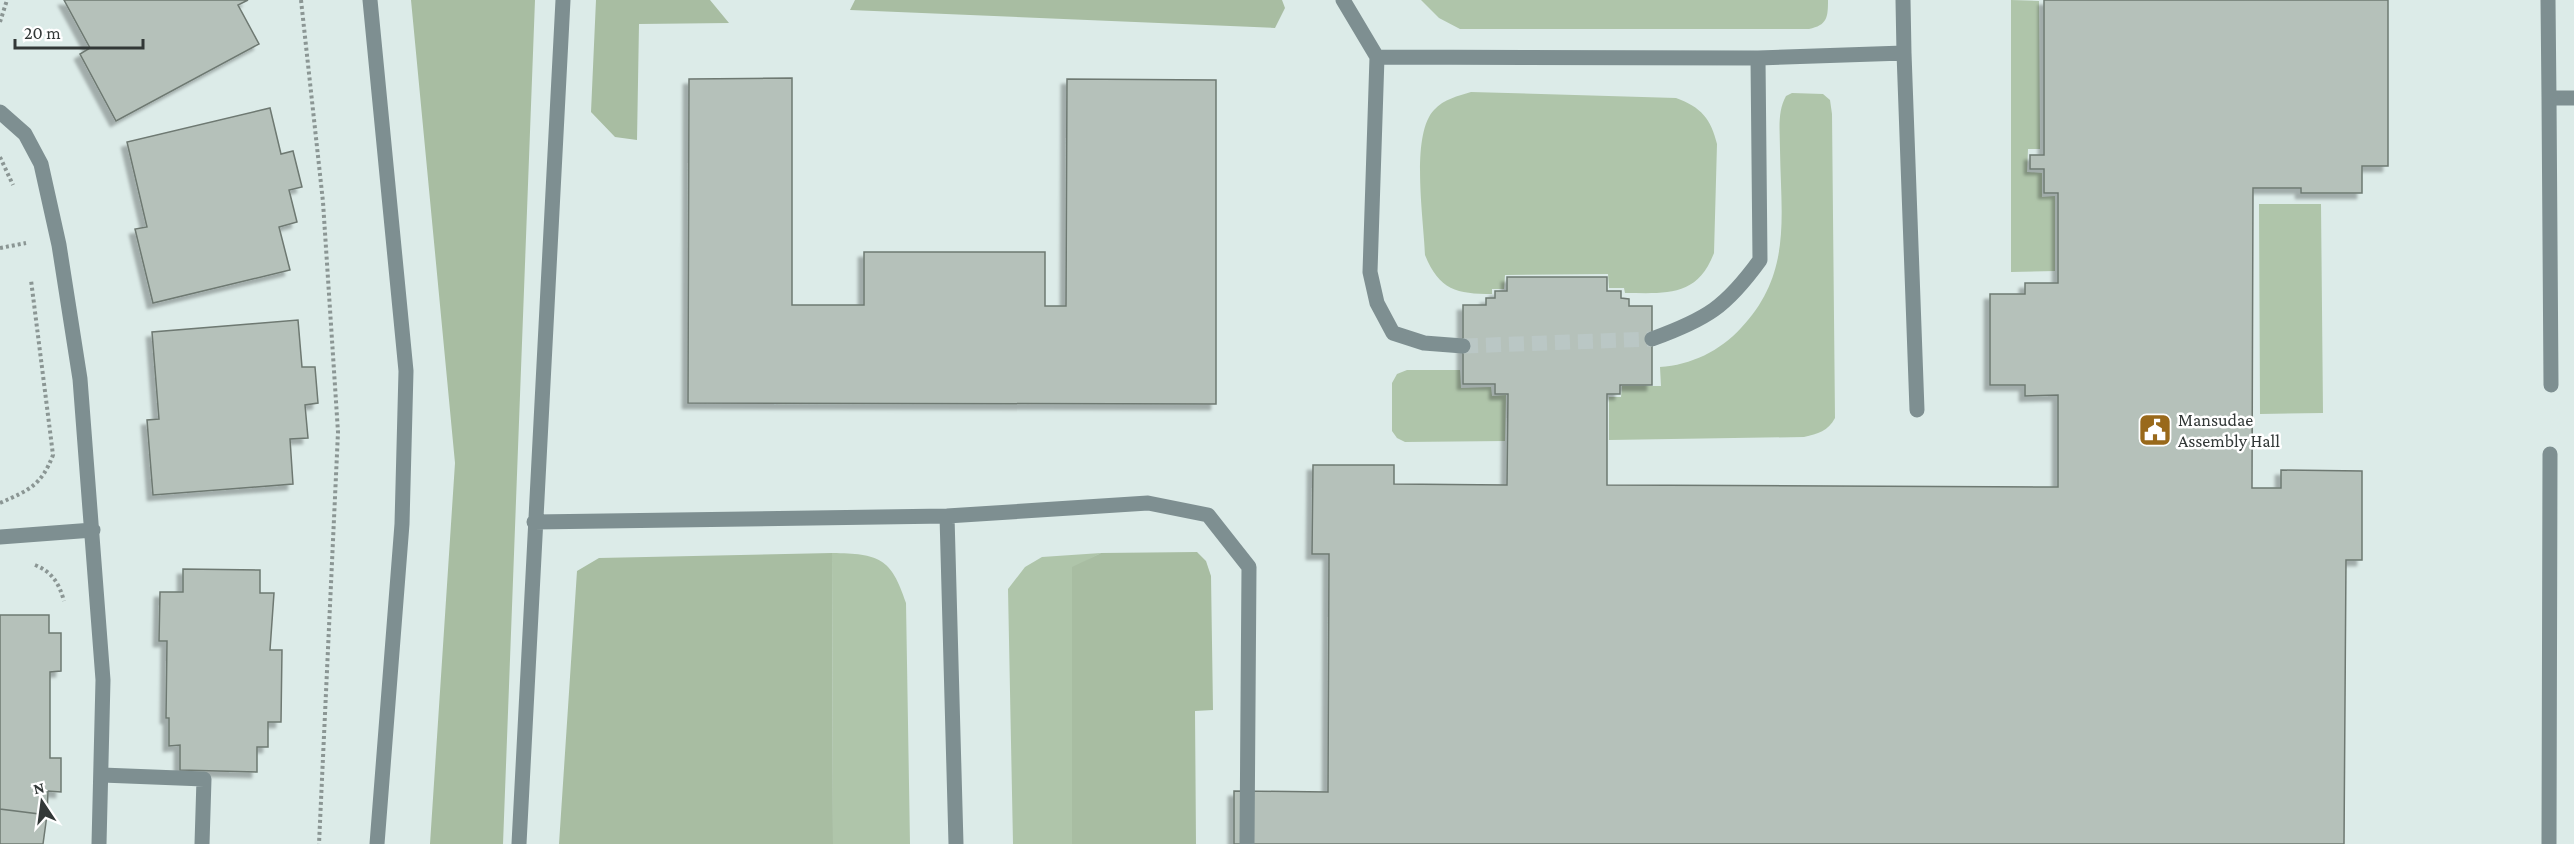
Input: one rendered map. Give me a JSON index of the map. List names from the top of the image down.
{
  "places": {
    "public building": ["Mansudae Assembly Hall"]
  },
  "scale_bar": "20 m",
  "north": "top"
}
